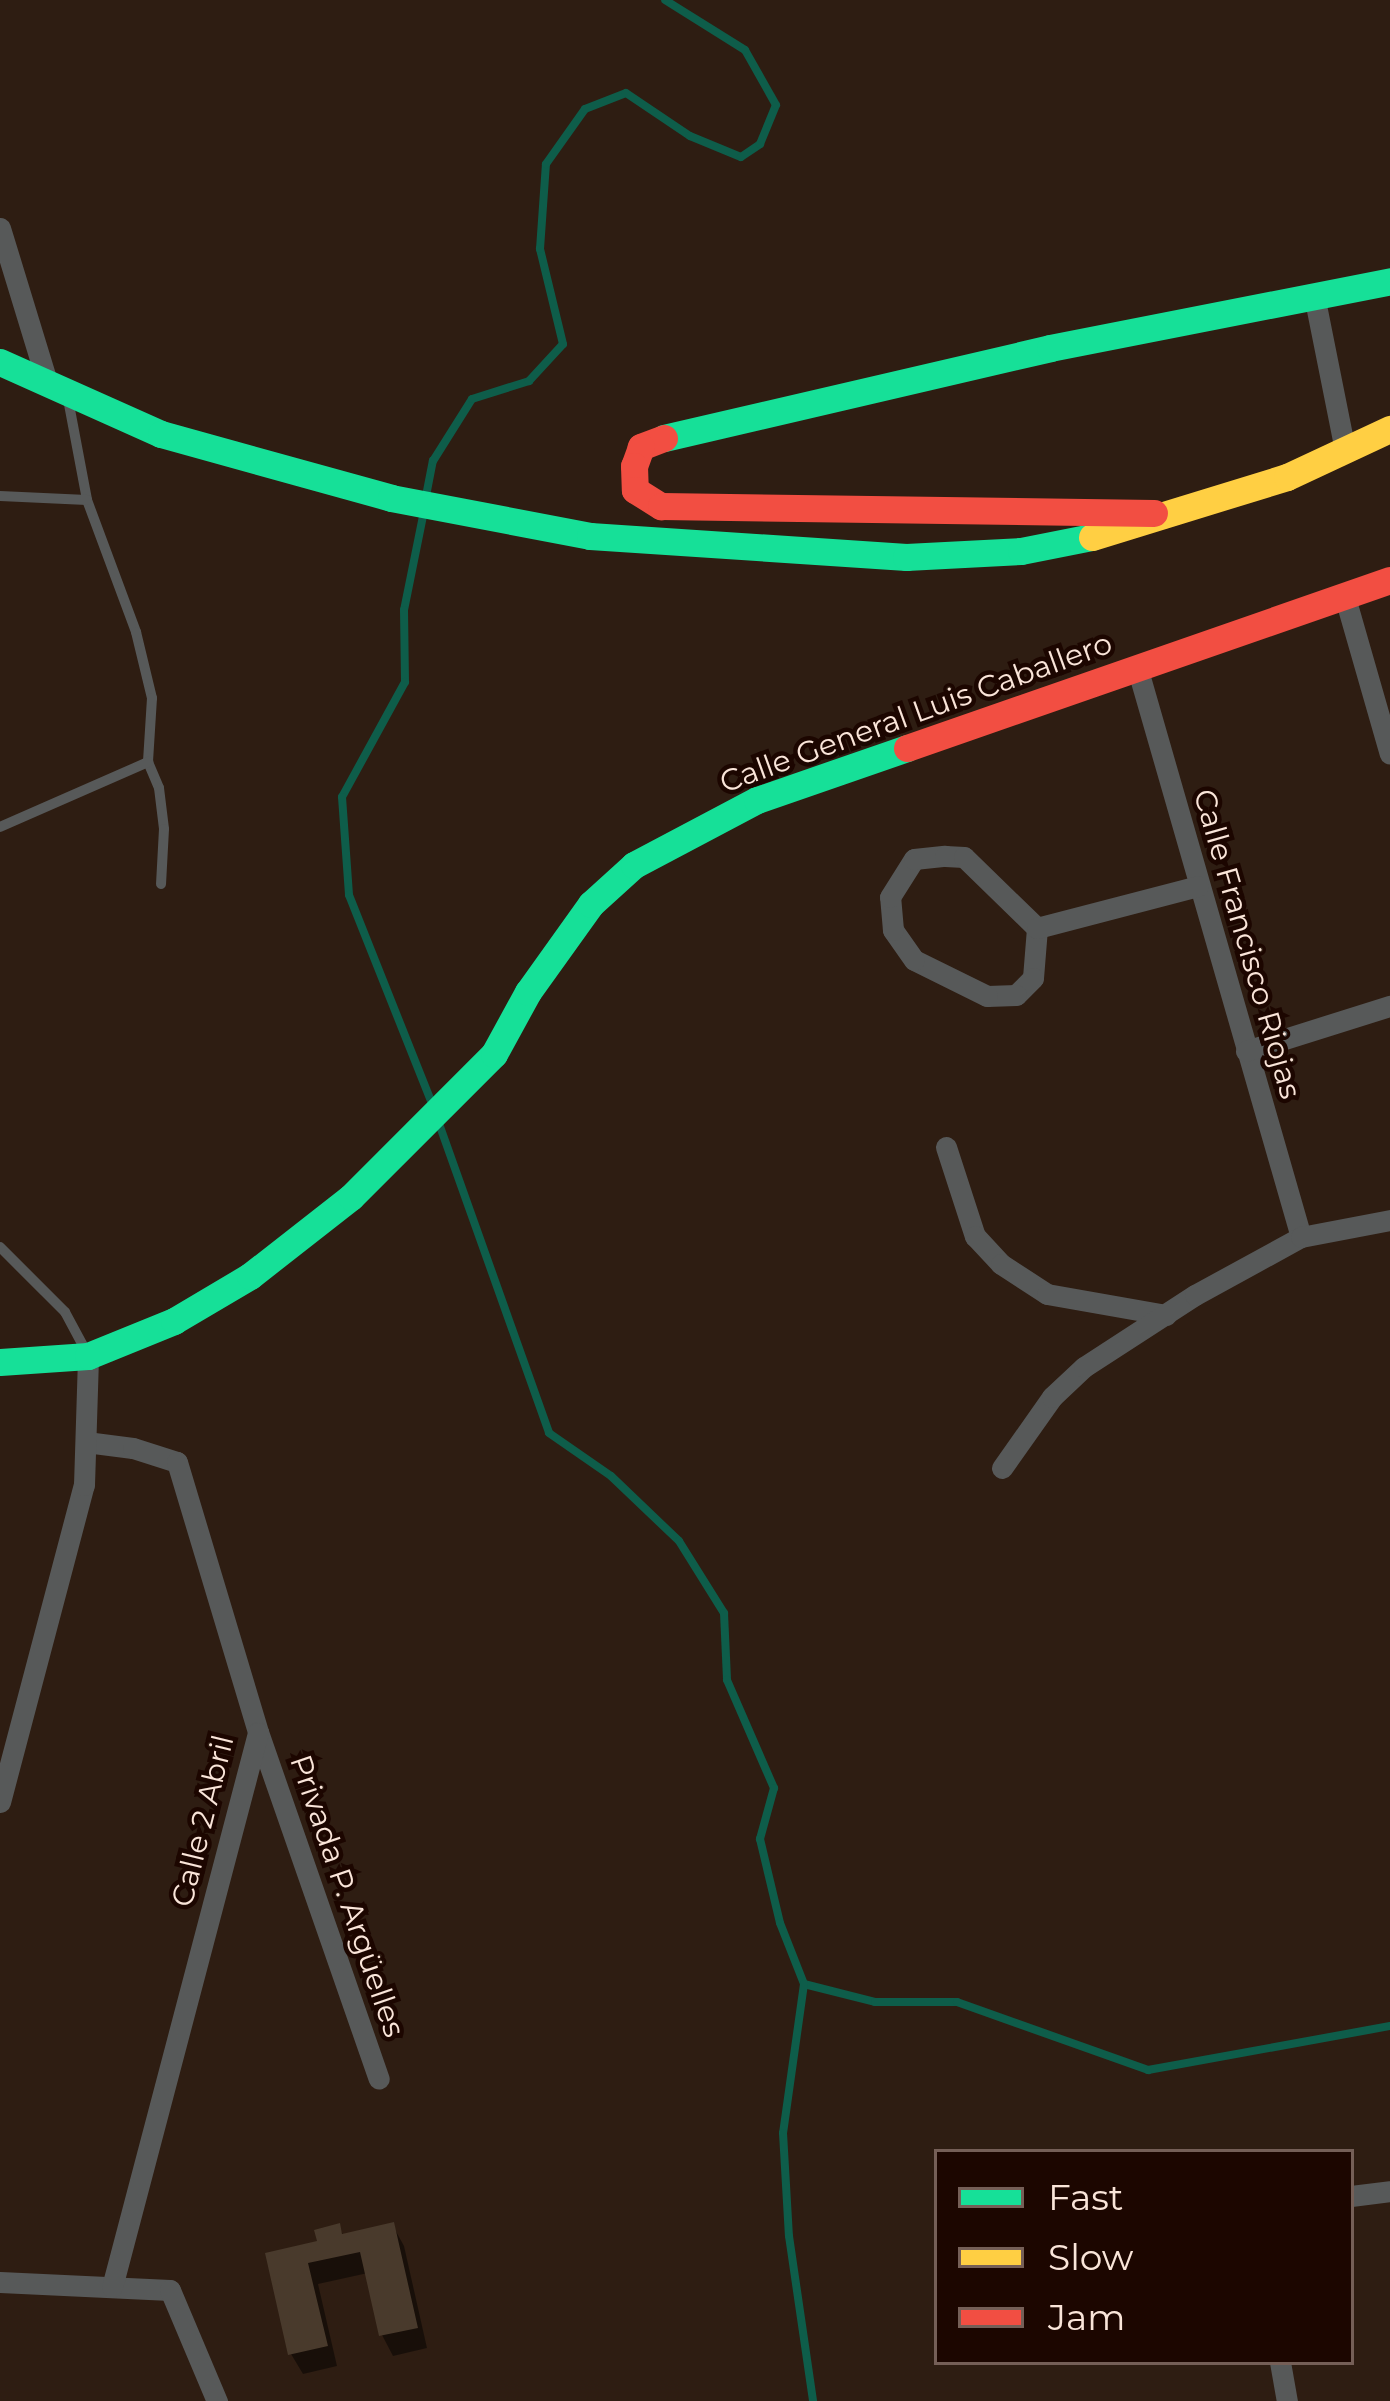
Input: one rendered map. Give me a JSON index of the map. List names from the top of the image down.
{
  "streets": {
    "street": [
      "Calle General Luis Caballero",
      "Calle Francisco Riojas",
      "Calle 2 Abril",
      "Privada P. Argüelles"
    ]
  },
  "crossings": [
    ["Calle General Luis Caballero", "Calle Francisco Riojas"],
    ["Calle 2 Abril", "Privada P. Argüelles"]
  ],
  "legend": ["Fast", "Slow", "Jam"]
}
